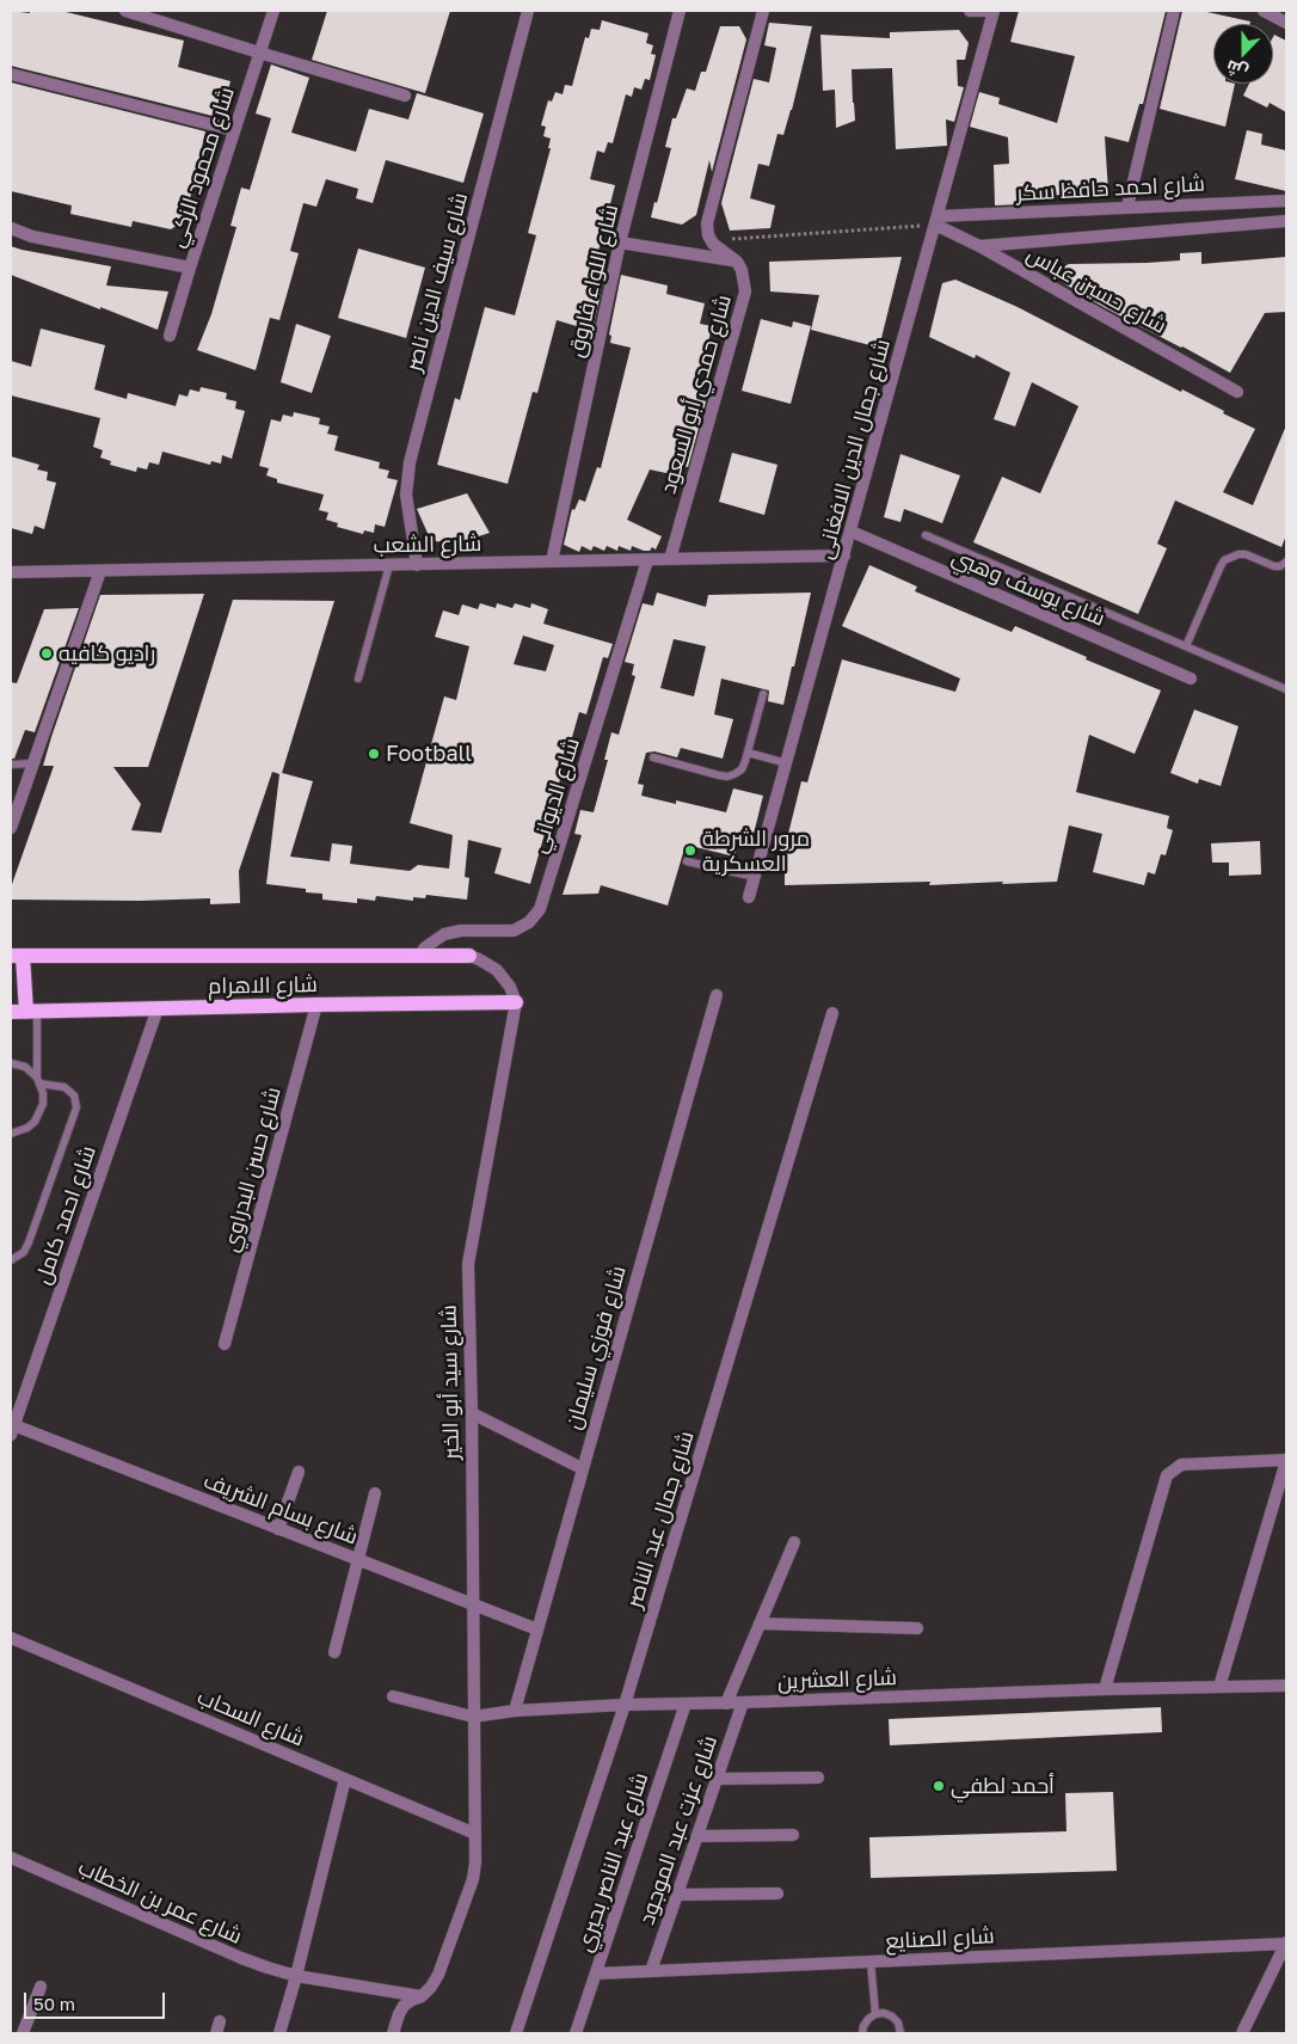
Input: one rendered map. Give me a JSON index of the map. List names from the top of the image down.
{
  "streets": {
    "main road": ["شارع الاهرام"],
    "street": [
      "شارع محمود الزكي",
      "شارع احمد حافظ سكر",
      "شارع اللواء فاروق",
      "شارع سيف الدين ناصر",
      "شارع حسين عباس",
      "شارع حمدي أبو السعود",
      "شارع جمال الدين الافغانى",
      "شارع الشعب",
      "شارع يوسف وهبي",
      "شارع الديواني",
      "شارع حسن البدراوي",
      "شارع احمد كامل",
      "شارع فوزي سليمان",
      "شارع سيد أبو الخير",
      "شارع بسام الشريف",
      "شارع جمال عبد الناصر",
      "شارع العشرين",
      "شارع السحاب",
      "شارع عزت عبد الموجود",
      "شارع عبد الناصر بحيري",
      "شارع عمر بن الخطاب",
      "شارع الصنايع"
    ]
  },
  "crossings": [
    ["شارع احمد حافظ سكر", "شارع حسين عباس"],
    ["شارع احمد حافظ سكر", "شارع جمال الدين الافغانى"],
    ["شارع اللواء فاروق", "شارع الشعب"],
    ["شارع سيف الدين ناصر", "شارع الشعب"],
    ["شارع حسين عباس", "شارع جمال الدين الافغانى"],
    ["شارع حمدي أبو السعود", "شارع الشعب"],
    ["شارع جمال الدين الافغانى", "شارع الشعب"],
    ["شارع جمال الدين الافغانى", "شارع يوسف وهبي"],
    ["شارع الشعب", "شارع الديواني"],
    ["شارع الديواني", "شارع الاهرام"],
    ["شارع الاهرام", "شارع حسن البدراوي"],
    ["شارع الاهرام", "شارع احمد كامل"],
    ["شارع الاهرام", "شارع سيد أبو الخير"],
    ["شارع احمد كامل", "شارع بسام الشريف"],
    ["شارع فوزي سليمان", "شارع بسام الشريف"],
    ["شارع فوزي سليمان", "شارع العشرين"],
    ["شارع سيد أبو الخير", "شارع بسام الشريف"],
    ["شارع سيد أبو الخير", "شارع العشرين"],
    ["شارع سيد أبو الخير", "شارع السحاب"],
    ["شارع سيد أبو الخير", "شارع عمر بن الخطاب"],
    ["شارع جمال عبد الناصر", "شارع العشرين"],
    ["شارع العشرين", "شارع عزت عبد الموجود"],
    ["شارع العشرين", "شارع عبد الناصر بحيري"],
    ["شارع عزت عبد الموجود", "شارع الصنايع"],
    ["شارع عبد الناصر بحيري", "شارع الصنايع"]
  ],
  "places": [
    "راديو كافيه",
    "Football",
    "مرور الشرطة العسكرية",
    "أحمد لطفي"
  ],
  "scale_bar": "50 m",
  "north": "bottom"
}
